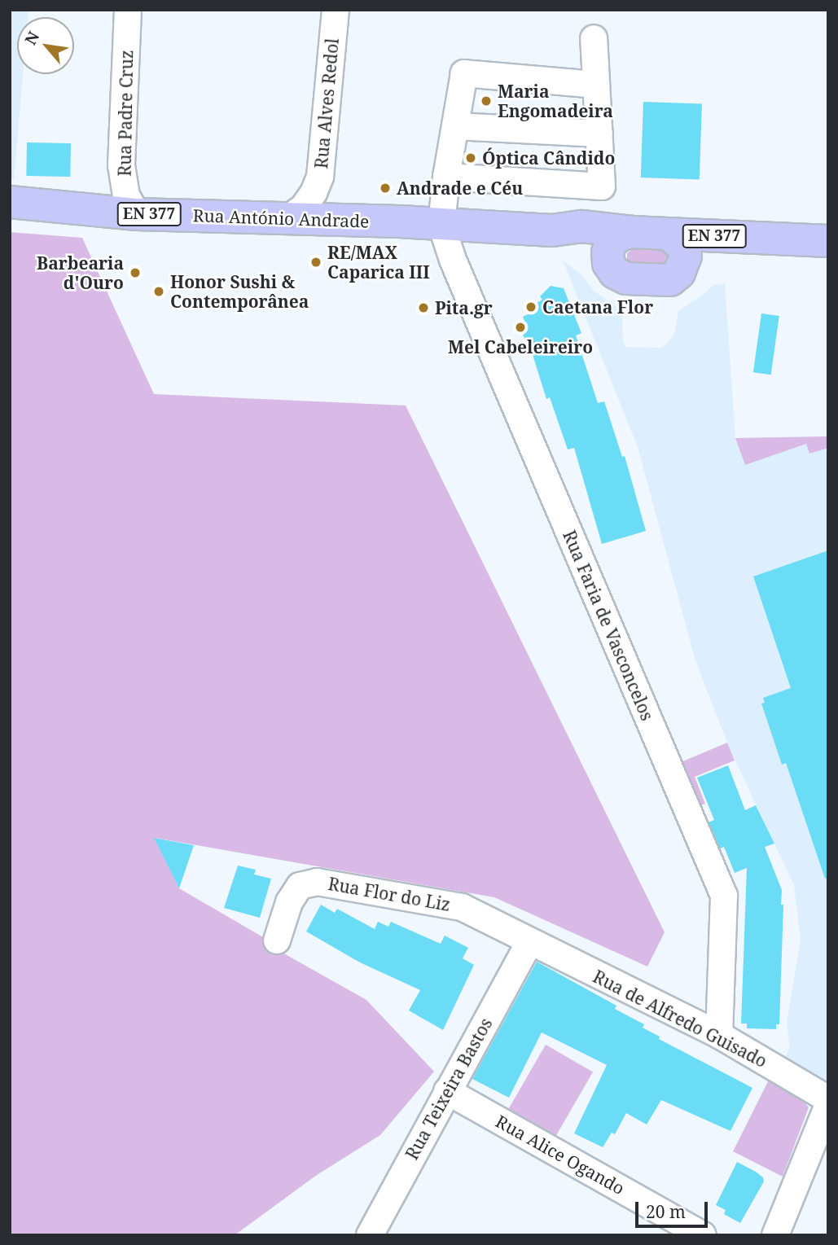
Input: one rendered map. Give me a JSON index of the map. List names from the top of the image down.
{
  "streets": {
    "main road": ["EN 377", "Rua António Andrade"],
    "street": [
      "Rua Alves Redol",
      "Rua Padre Cruz",
      "Rua Faria de Vasconcelos",
      "Rua Flor do Liz",
      "Rua de Alfredo Guisado",
      "Rua Teixeira Bastos",
      "Rua Alice Ogando"
    ]
  },
  "crossings": [
    ["Rua Alves Redol", "Rua António Andrade"],
    ["Rua Padre Cruz", "Rua António Andrade"],
    ["EN 377", "Rua António Andrade"],
    ["Rua António Andrade", "Rua Faria de Vasconcelos"],
    ["Rua Faria de Vasconcelos", "Rua de Alfredo Guisado"],
    ["Rua Flor do Liz", "Rua de Alfredo Guisado"],
    ["Rua Flor do Liz", "Rua Teixeira Bastos"],
    ["Rua de Alfredo Guisado", "Rua Teixeira Bastos"],
    ["Rua Teixeira Bastos", "Rua Alice Ogando"]
  ],
  "places": [
    "Maria Engomadeira",
    "Óptica Cândido",
    "Andrade e Céu",
    "RE/MAX Caparica III",
    "Barbearia d'Ouro",
    "Honor Sushi & Contemporânea",
    "Caetana Flor",
    "Pita.gr",
    "Mel Cabeleireiro"
  ],
  "scale_bar": "20 m",
  "north": "top left"
}
